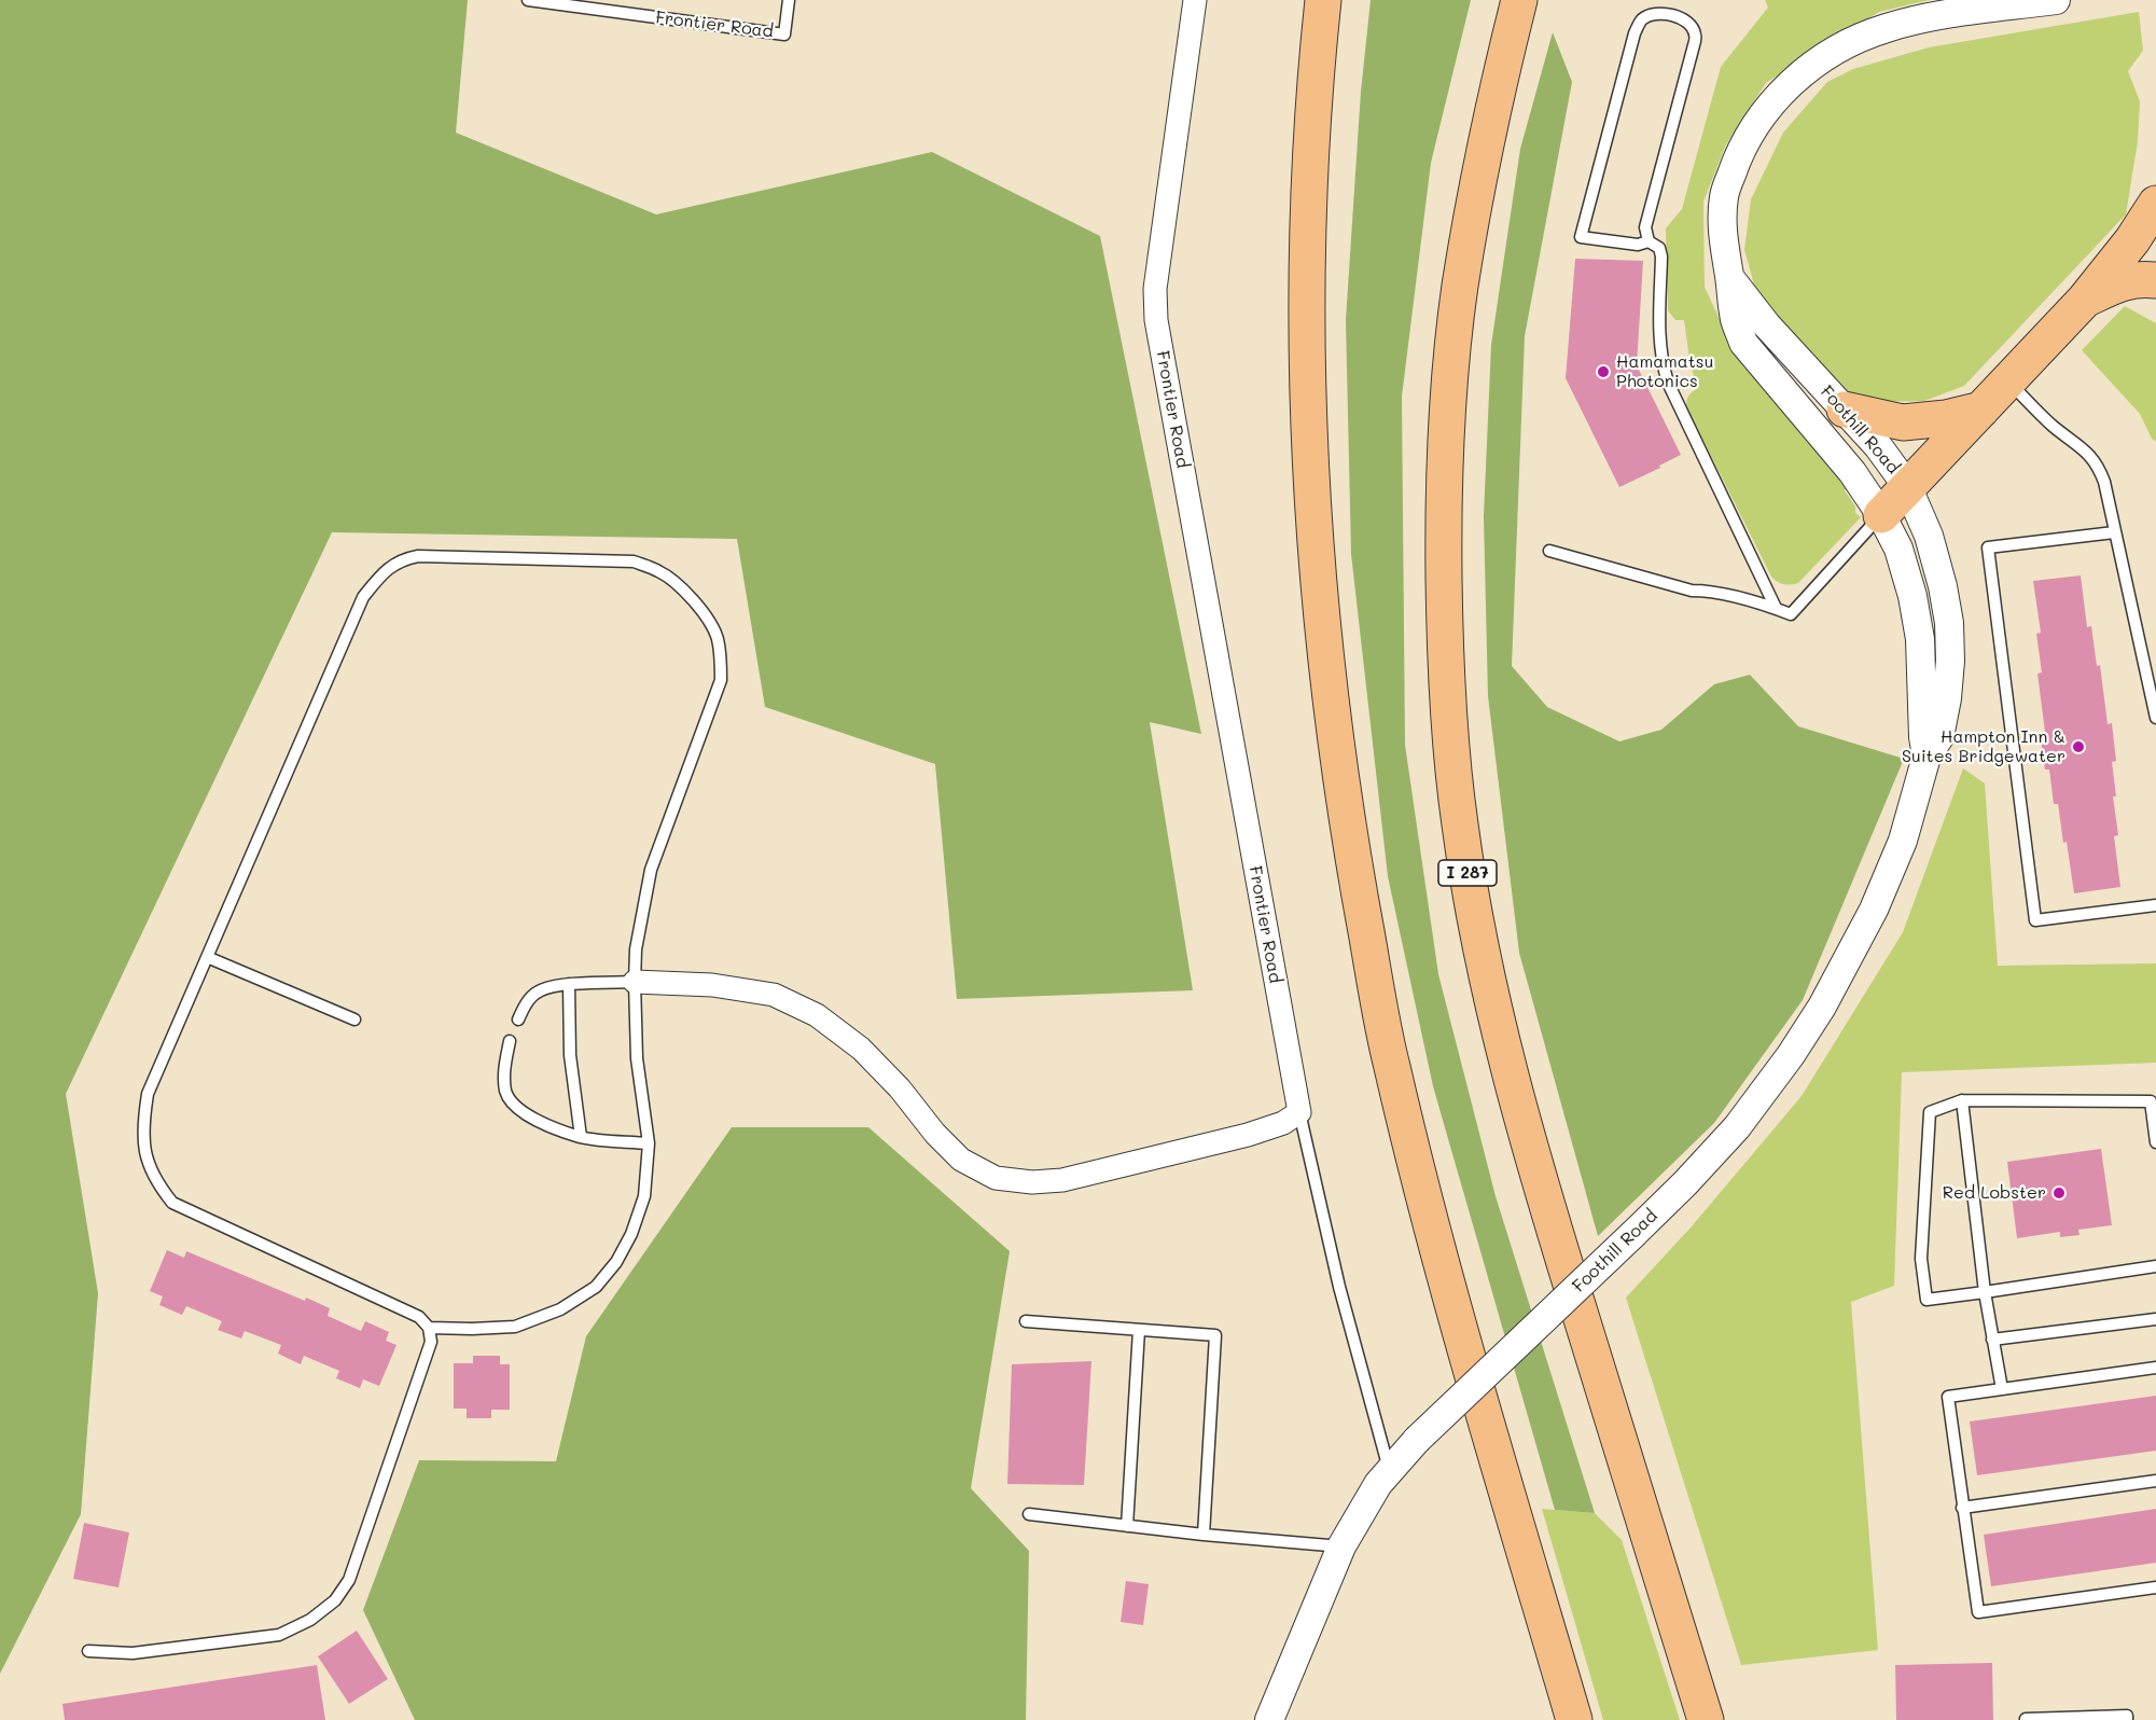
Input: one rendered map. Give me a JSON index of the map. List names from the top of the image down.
{
  "streets": {
    "highway": ["I 287"],
    "street": ["Frontier Road", "Foothill Road"]
  },
  "places": ["Hamamatsu Photonics", "Hampton Inn & Suites Bridgewater", "Red Lobster"]
}
